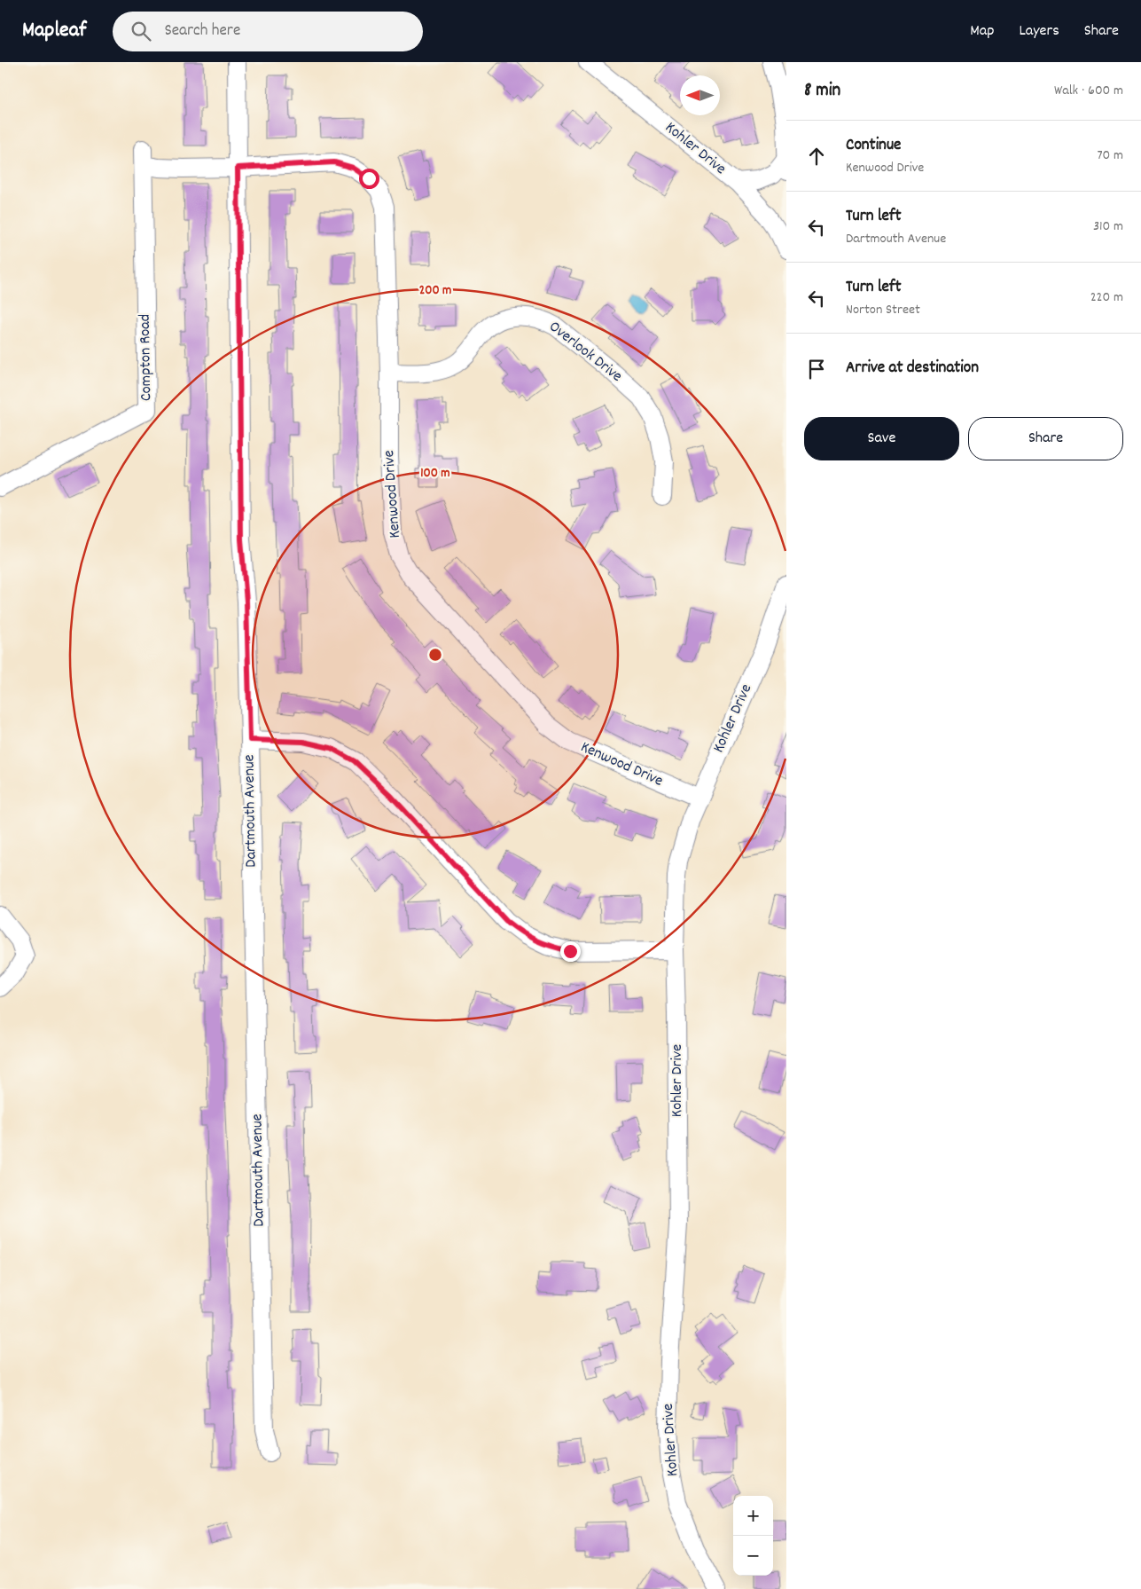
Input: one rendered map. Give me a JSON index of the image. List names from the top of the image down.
{
  "streets": {
    "street": [
      "Kohler Drive",
      "Overlook Drive",
      "Compton Road",
      "Kenwood Drive",
      "Dartmouth Avenue"
    ]
  },
  "crossings": [
    ["Kohler Drive", "Kenwood Drive"],
    ["Overlook Drive", "Kenwood Drive"],
    ["Compton Road", "Kenwood Drive"],
    ["Compton Road", "Dartmouth Avenue"],
    ["Kenwood Drive", "Dartmouth Avenue"]
  ],
  "north": "left",
  "page": {
    "header": "Mapleaf",
    "search": "Search here",
    "nav": ["Map", "Layers", "Share"],
    "heading": ["8 min", "Walk · 600 m"],
    "list": [
      ["Continue", "Kenwood Drive", "70 m"],
      ["Turn left", "Dartmouth Avenue", "310 m"],
      ["Turn left", "Norton Street", "220 m"],
      "Arrive at destination"
    ],
    "buttons": ["Save", "Share"],
    "map_buttons": ["+", "−"]
  },
  "rings": ["200 m", "100 m"]
}
